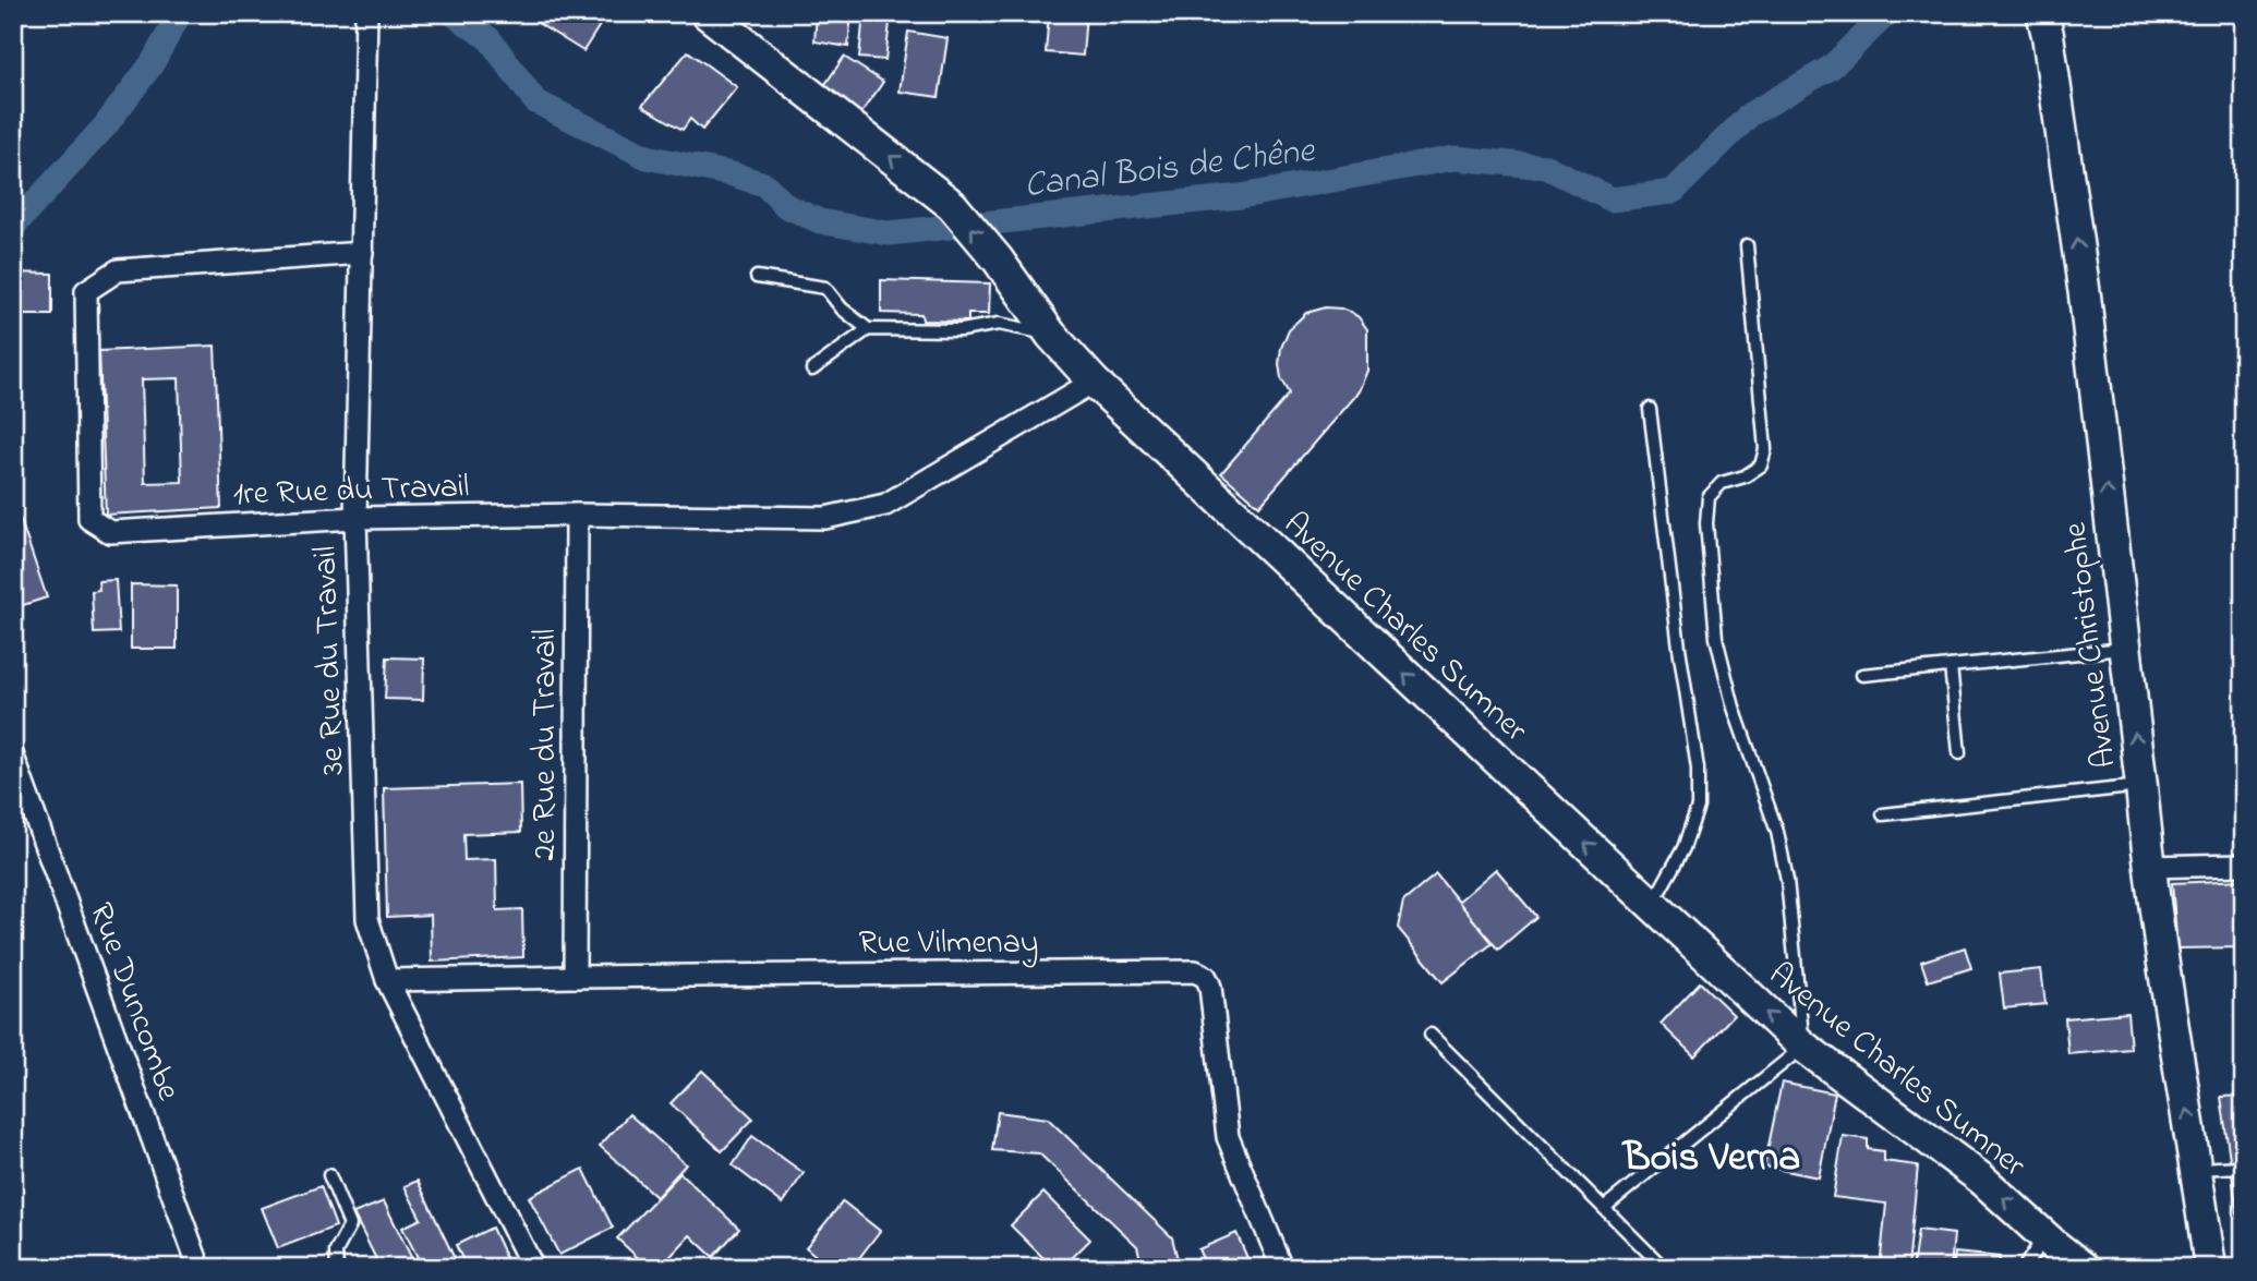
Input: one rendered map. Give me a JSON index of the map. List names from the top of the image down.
{
  "streets": {
    "street": [
      "1re Rue du Travail",
      "Avenue Charles Sumner",
      "Avenue Christophe",
      "3e Rue du Travail",
      "2e Rue du Travail",
      "Rue Vilmenay",
      "Rue Duncombe"
    ]
  },
  "crossings": [
    ["1re Rue du Travail", "Avenue Charles Sumner"],
    ["1re Rue du Travail", "3e Rue du Travail"],
    ["1re Rue du Travail", "2e Rue du Travail"],
    ["3e Rue du Travail", "Rue Vilmenay"],
    ["2e Rue du Travail", "Rue Vilmenay"]
  ],
  "one_way": ["Avenue Charles Sumner", "Avenue Christophe"],
  "districts": ["Bois Verna"],
  "water": ["Canal Bois de Chêne"]
}
